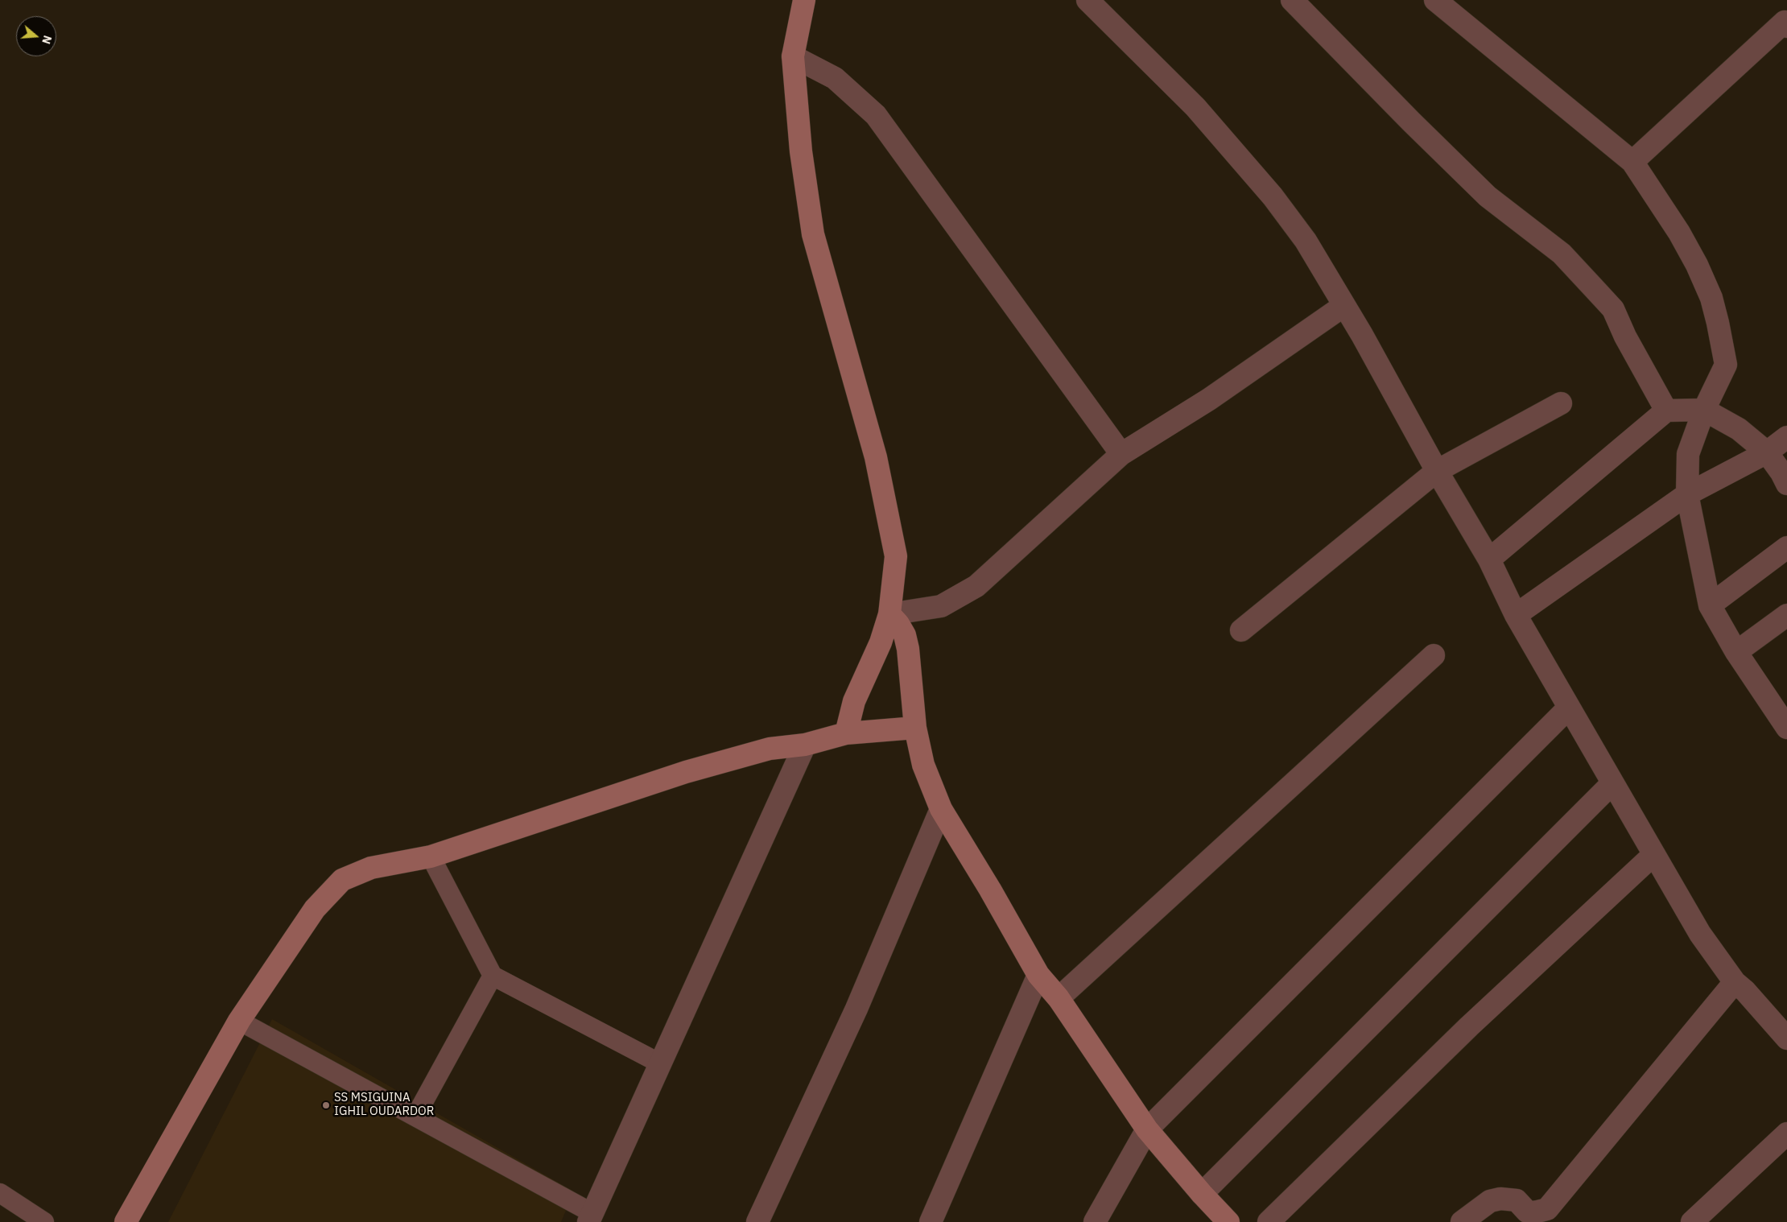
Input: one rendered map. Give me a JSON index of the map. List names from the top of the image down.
{
  "places": ["SS MSIGUINA IGHIL OUDARDOR"],
  "north": "right"
}
